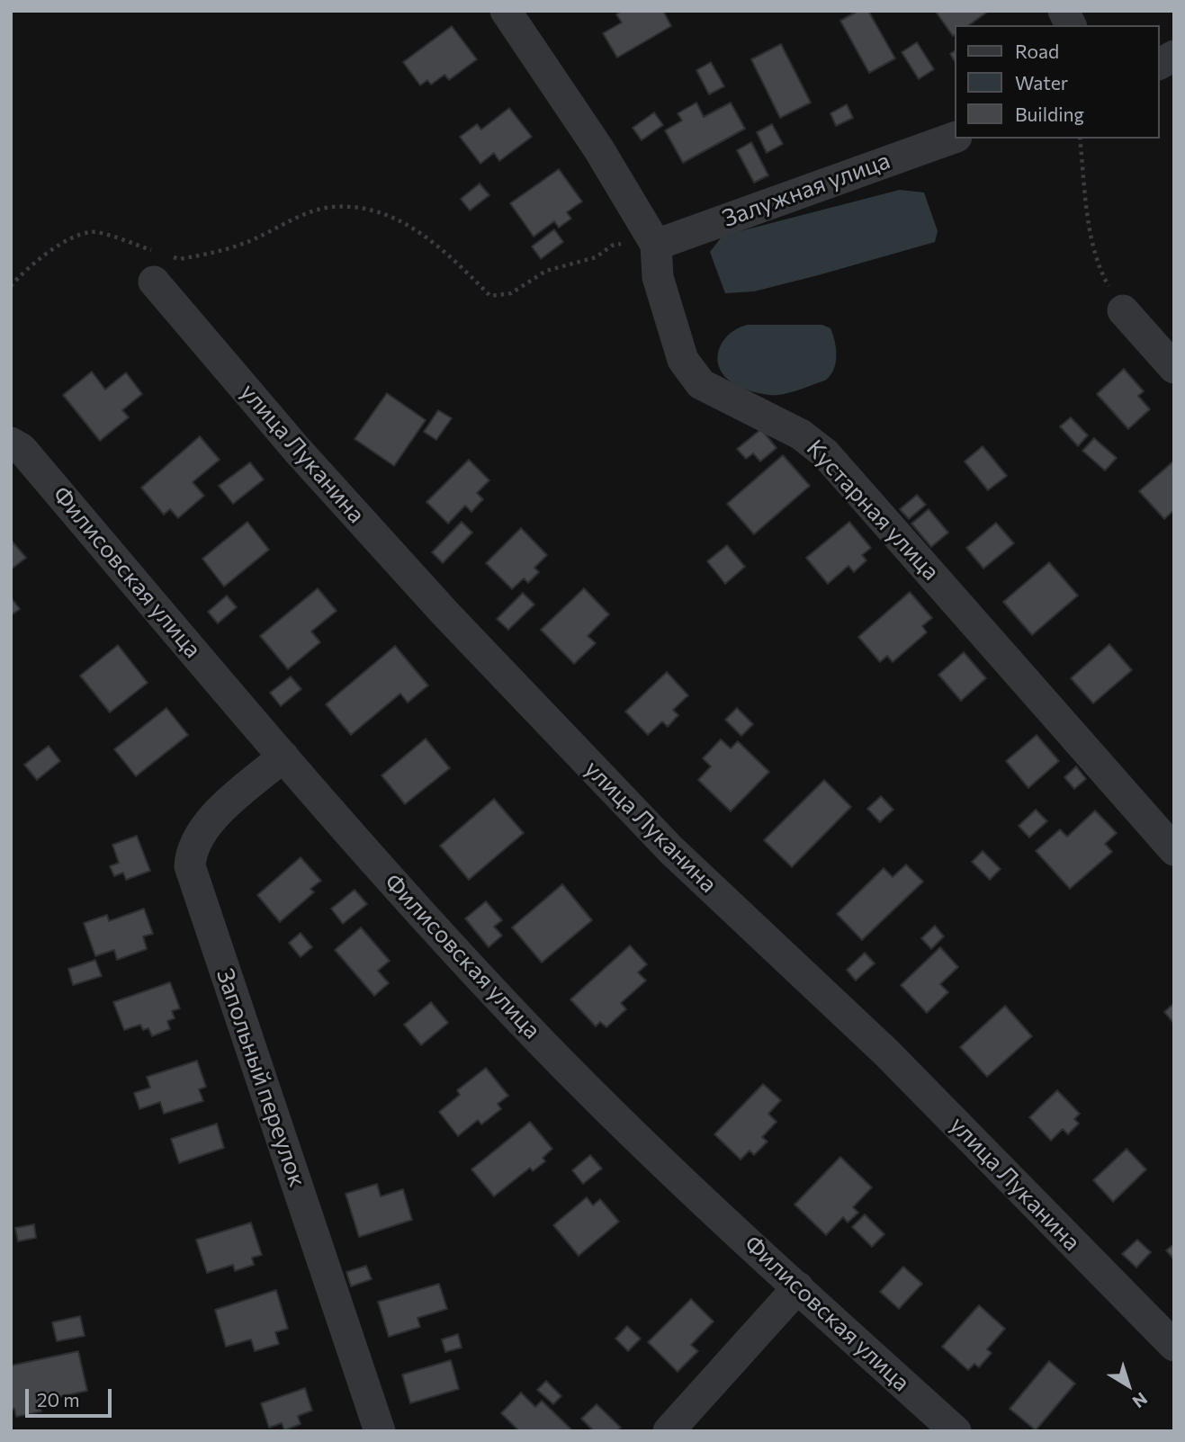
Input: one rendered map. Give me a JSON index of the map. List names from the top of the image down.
{
  "streets": {
    "street": [
      "Залужная улица",
      "улица Луканина",
      "Кустарная улица",
      "Филисовская улица",
      "Запольный переулок"
    ]
  },
  "crossings": [
    ["Залужная улица", "Кустарная улица"],
    ["Филисовская улица", "Запольный переулок"]
  ],
  "legend": ["Road", "Water", "Building"],
  "scale_bar": "20 m",
  "north": "bottom right"
}
